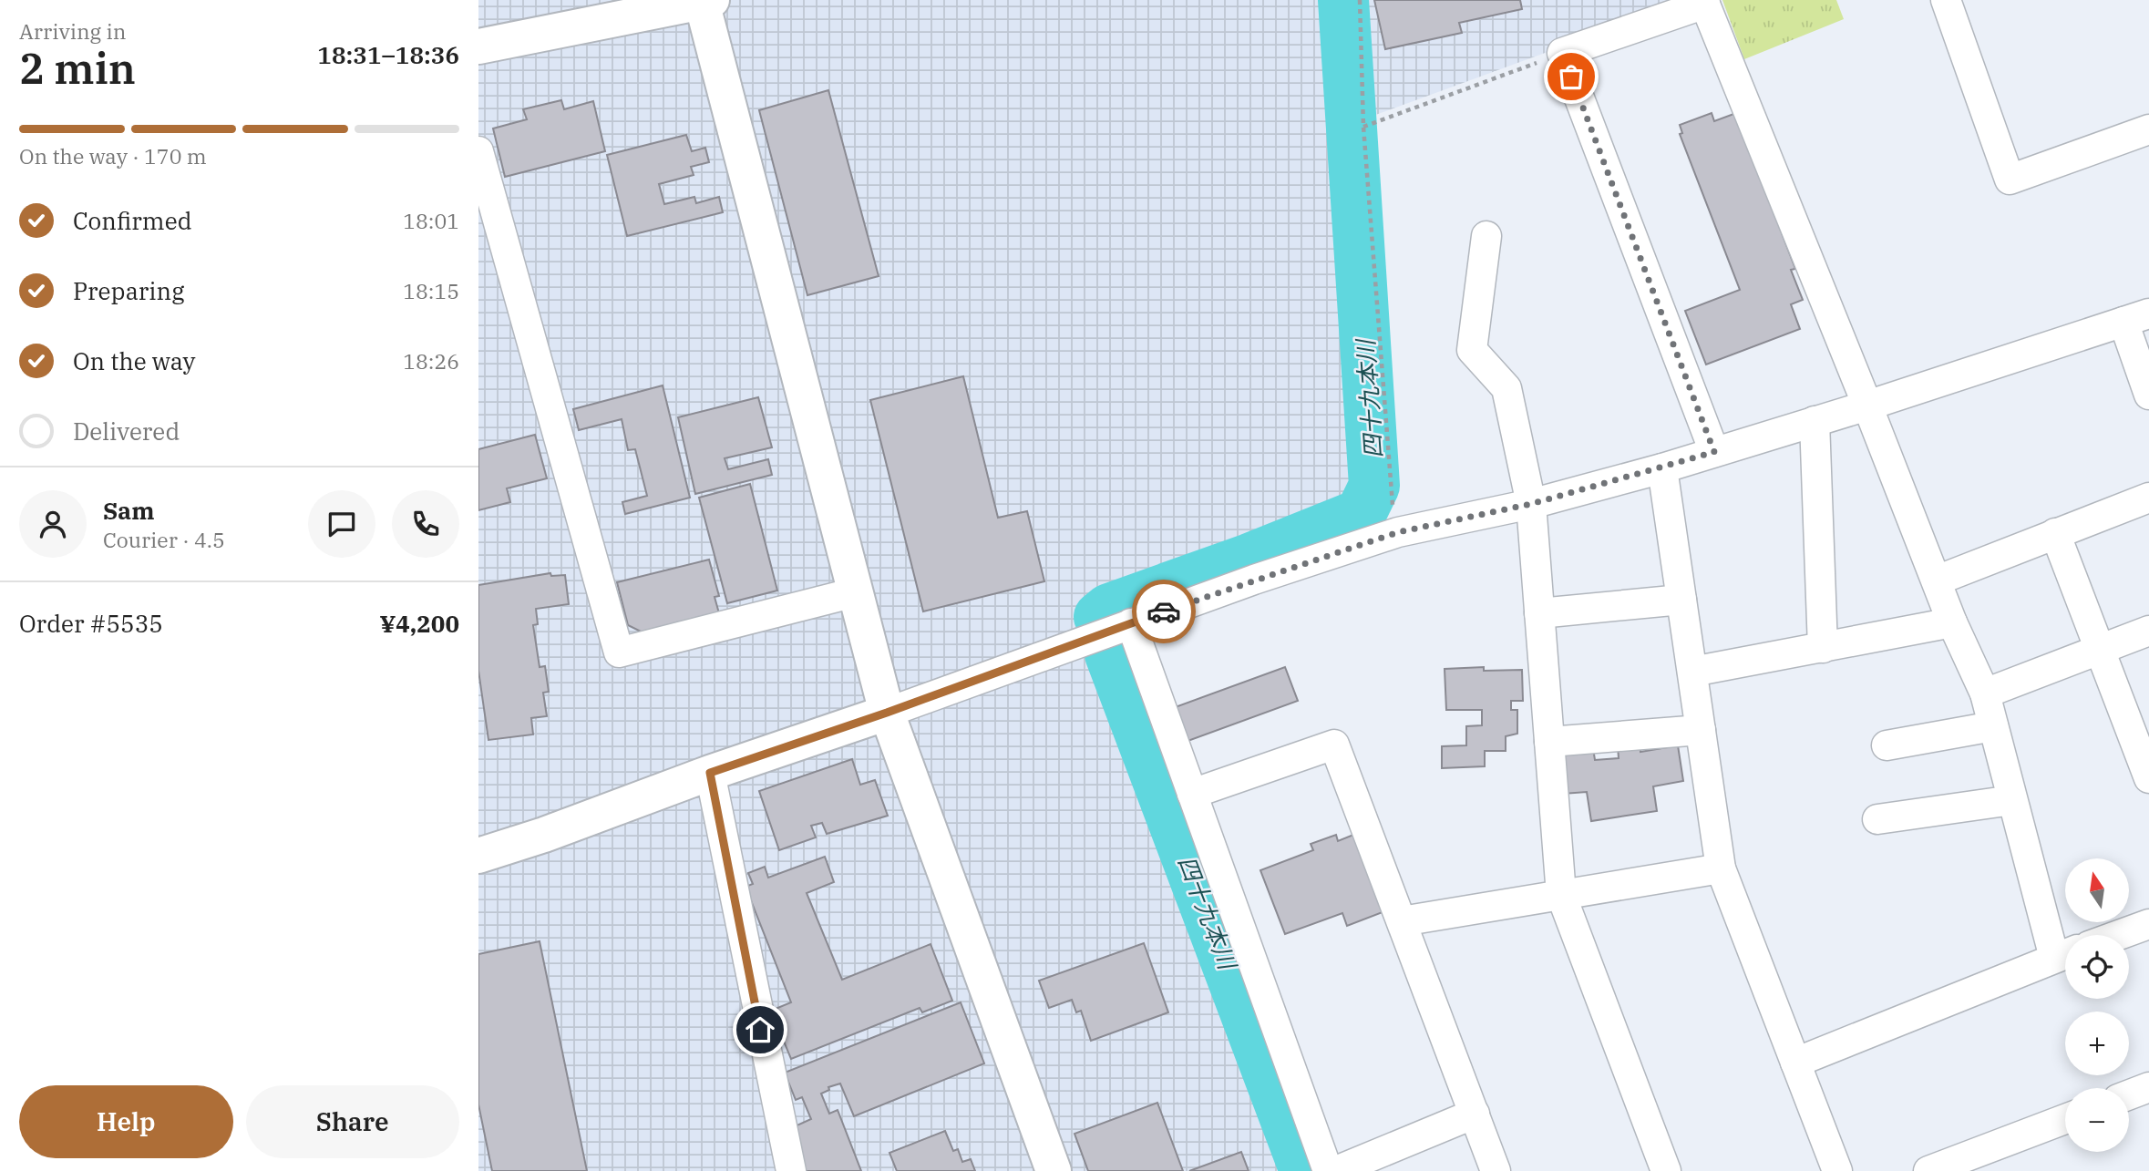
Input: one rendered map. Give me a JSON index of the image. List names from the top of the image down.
{
  "water": ["四十九本川"],
  "north": "top",
  "page": {
    "heading": ["2 min", "Arriving in", "18:31–18:36"],
    "panel": [
      "Sam",
      "Courier · 4.5",
      "Order #5535",
      "¥4,200"
    ],
    "bar": "On the way · 170 m",
    "list": [
      ["Confirmed", "18:01"],
      ["Preparing", "18:15"],
      ["On the way", "18:26"],
      "Delivered"
    ],
    "map_buttons": ["+", "−"],
    "buttons": ["Help", "Share"]
  }
}
